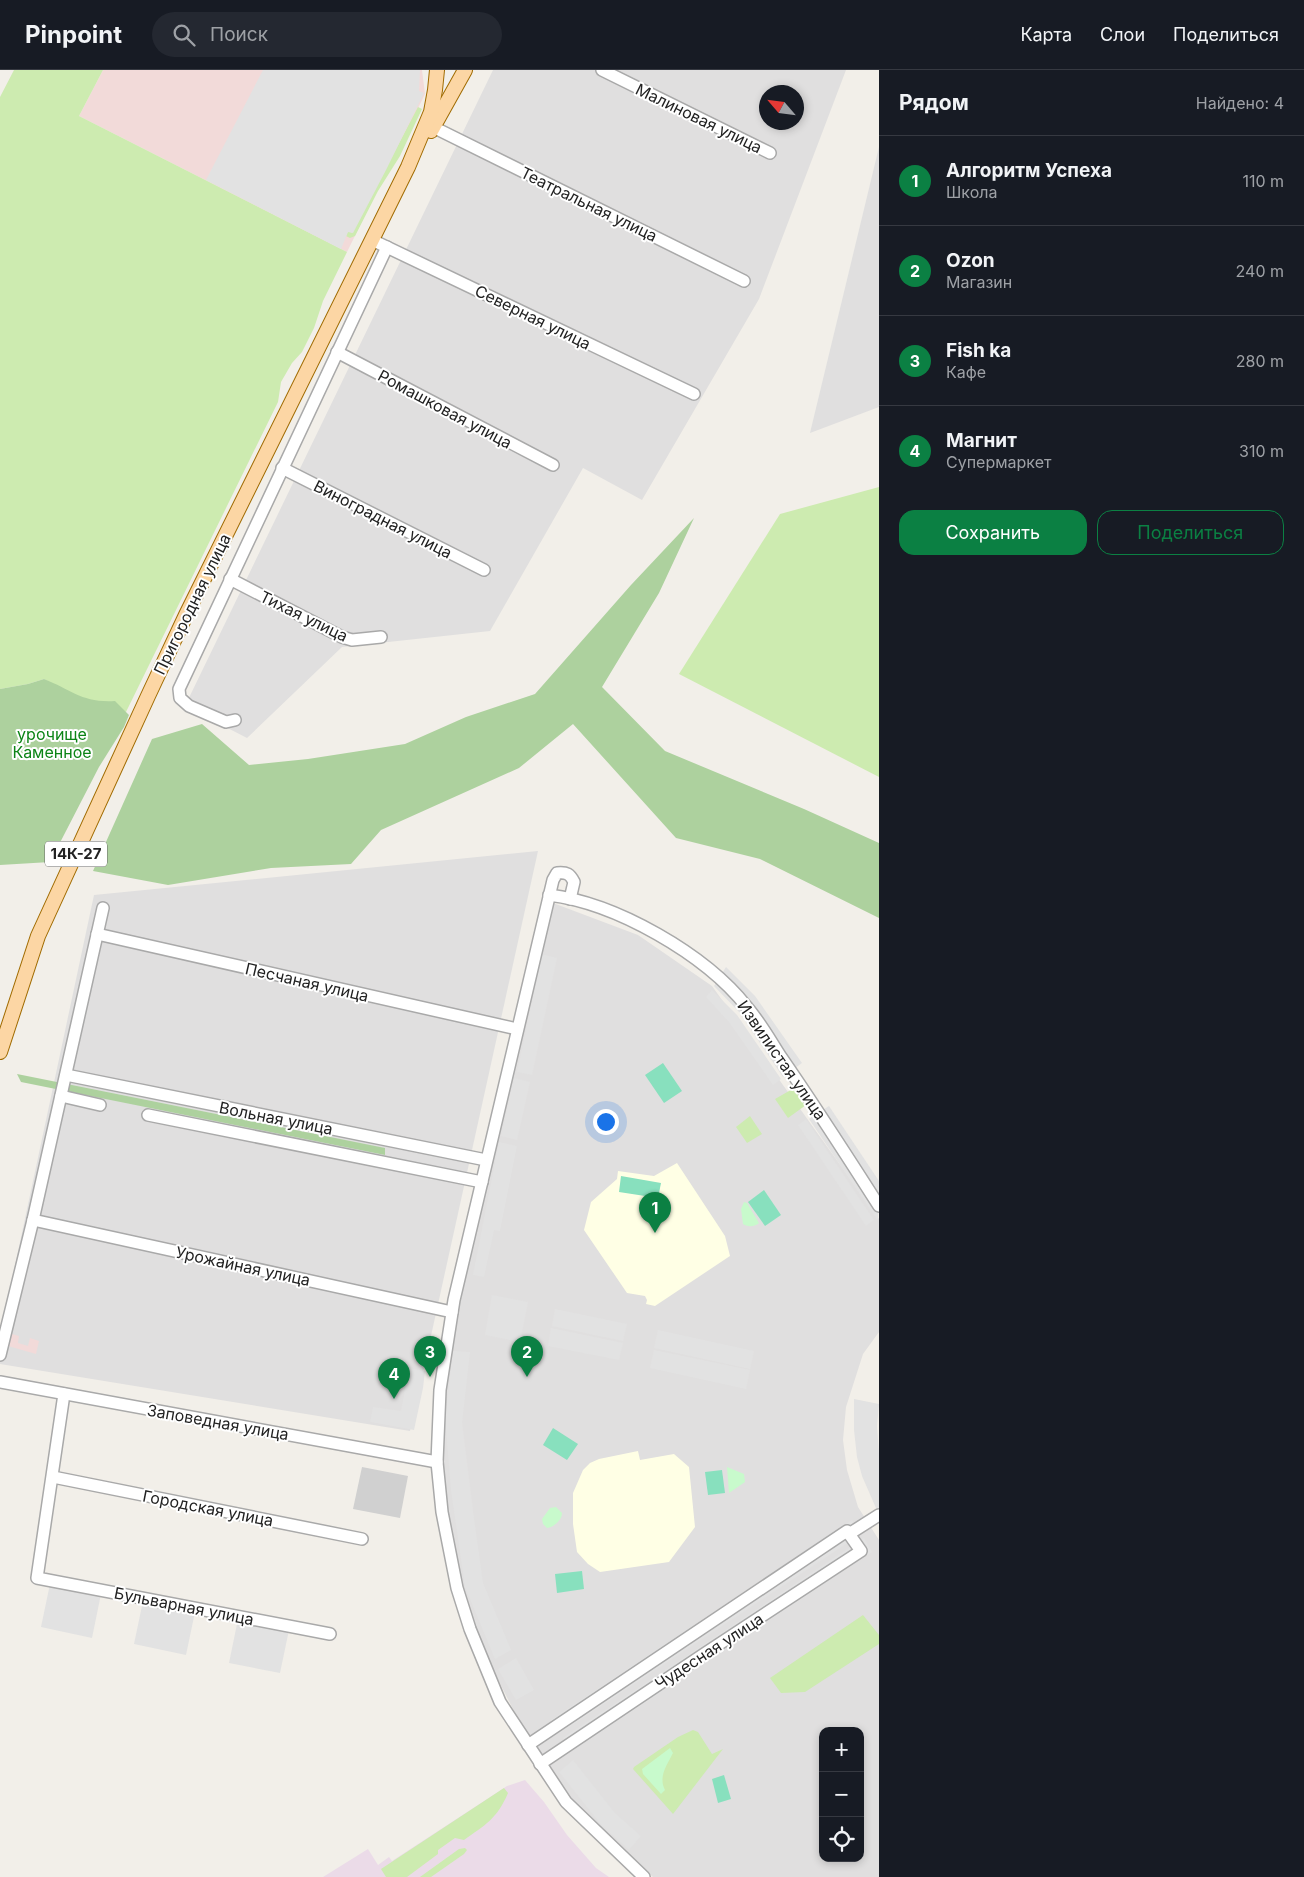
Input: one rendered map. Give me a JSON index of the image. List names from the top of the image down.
{
  "streets": {
    "main road": ["Пригородная улица", "14К-27"],
    "street": [
      "Малиновая улица",
      "Театральная улица",
      "Северная улица",
      "Ромашковая улица",
      "Виноградная улица",
      "Тихая улица",
      "Песчаная улица",
      "Извилистая улица",
      "Вольная улица",
      "Урожайная улица",
      "Заповедная улица",
      "Городская улица",
      "Бульварная улица",
      "Чудесная улица"
    ]
  },
  "crossings": [
    ["Театральная улица", "Пригородная улица"],
    ["Северная улица", "Пригородная улица"],
    ["Ромашковая улица", "Пригородная улица"],
    ["Виноградная улица", "Пригородная улица"],
    ["Пригородная улица", "Тихая улица"],
    ["Городская улица", "Бульварная улица"]
  ],
  "parks": ["урочище Каменное"],
  "north": "top left",
  "page": {
    "header": "Pinpoint",
    "search": "Поиск",
    "nav": ["Карта", "Слои", "Поделиться"],
    "heading": ["Рядом", "Найдено: 4"],
    "list": [
      {
        "mark": "1",
        "name": "Алгоритм Успеха",
        "note": "Школа",
        "value": "110 m"
      },
      {
        "mark": "2",
        "name": "Ozon",
        "note": "Магазин",
        "value": "240 m"
      },
      {
        "mark": "3",
        "name": "Fish ka",
        "note": "Кафе",
        "value": "280 m"
      },
      {
        "mark": "4",
        "name": "Магнит",
        "note": "Супермаркет",
        "value": "310 m"
      }
    ],
    "buttons": ["Сохранить", "Поделиться"],
    "pins": [
      "1",
      "2",
      "3",
      "4"
    ],
    "map_buttons": ["+", "−"]
  }
}
